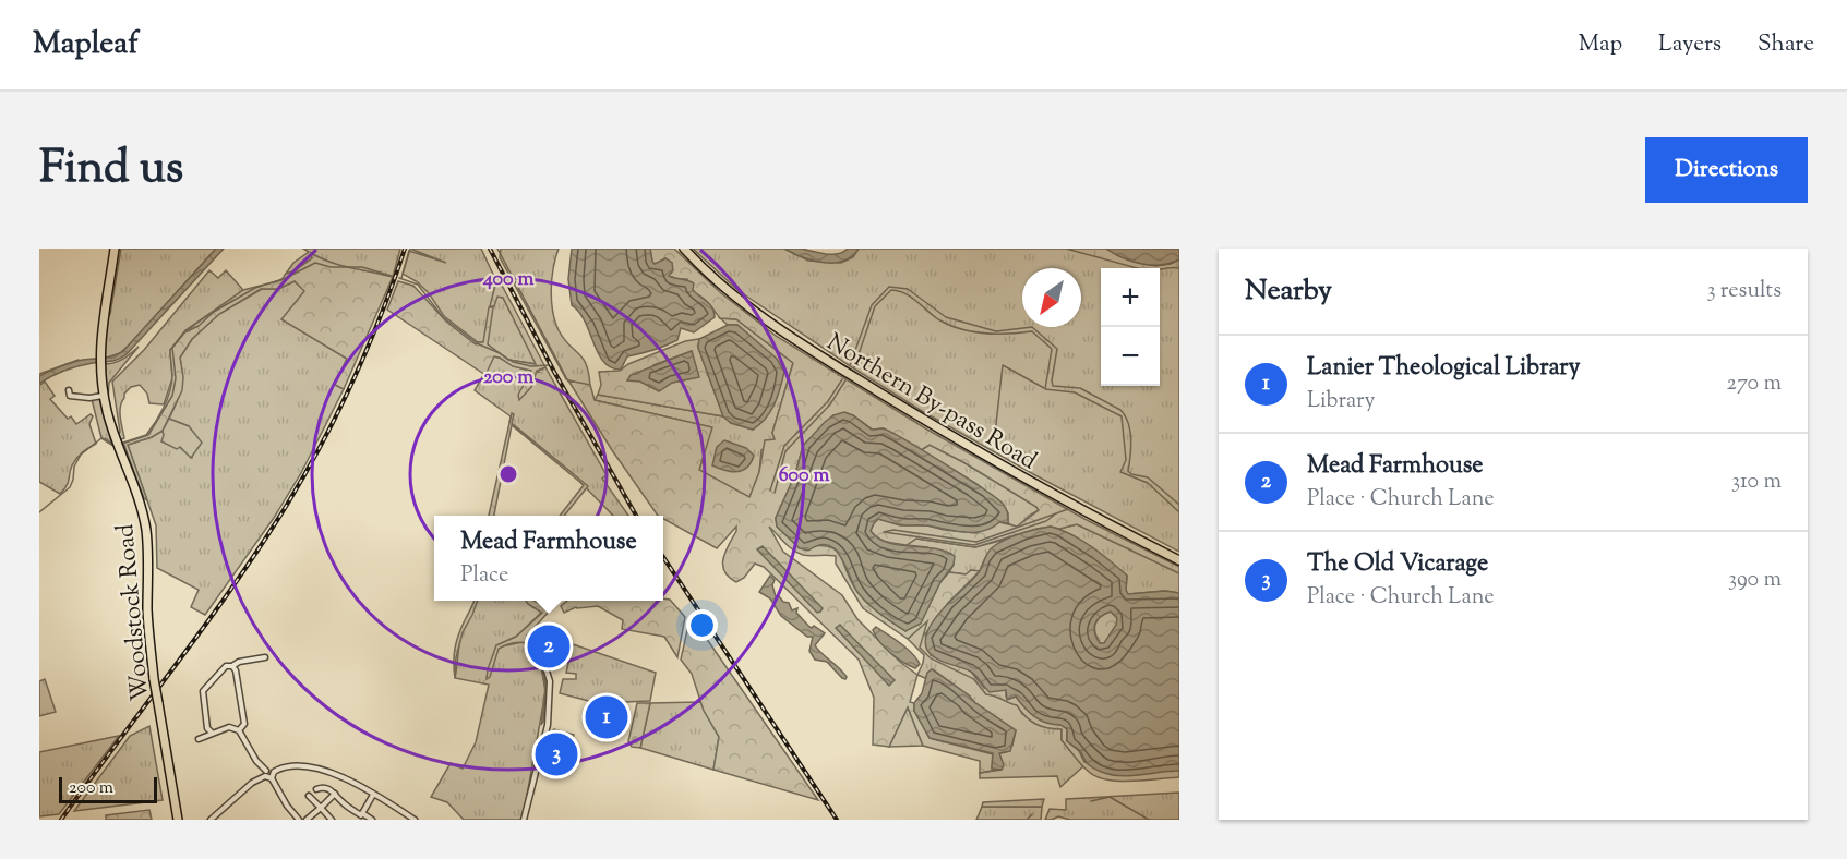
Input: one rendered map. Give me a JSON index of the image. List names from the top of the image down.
{
  "streets": {
    "highway": ["Northern By-pass Road", "Woodstock Road"]
  },
  "scale_bar": "200 m",
  "north": "bottom left",
  "page": {
    "header": "Mapleaf",
    "nav": ["Map", "Layers", "Share"],
    "title": "Find us",
    "buttons": "Directions",
    "heading": ["Nearby", "3 results"],
    "map_buttons": ["+", "−"],
    "list": [
      {
        "mark": "1",
        "name": "Lanier Theological Library",
        "note": "Library",
        "value": "270 m"
      },
      {
        "mark": "2",
        "name": "Mead Farmhouse",
        "note": "Place · Church Lane",
        "value": "310 m"
      },
      {
        "mark": "3",
        "name": "The Old Vicarage",
        "note": "Place · Church Lane",
        "value": "390 m"
      }
    ],
    "popup": ["Mead Farmhouse", "Place"],
    "pins": ["2", "1", "3"],
    "scale": "200 m"
  },
  "rings": ["400 m", "200 m", "600 m"]
}
